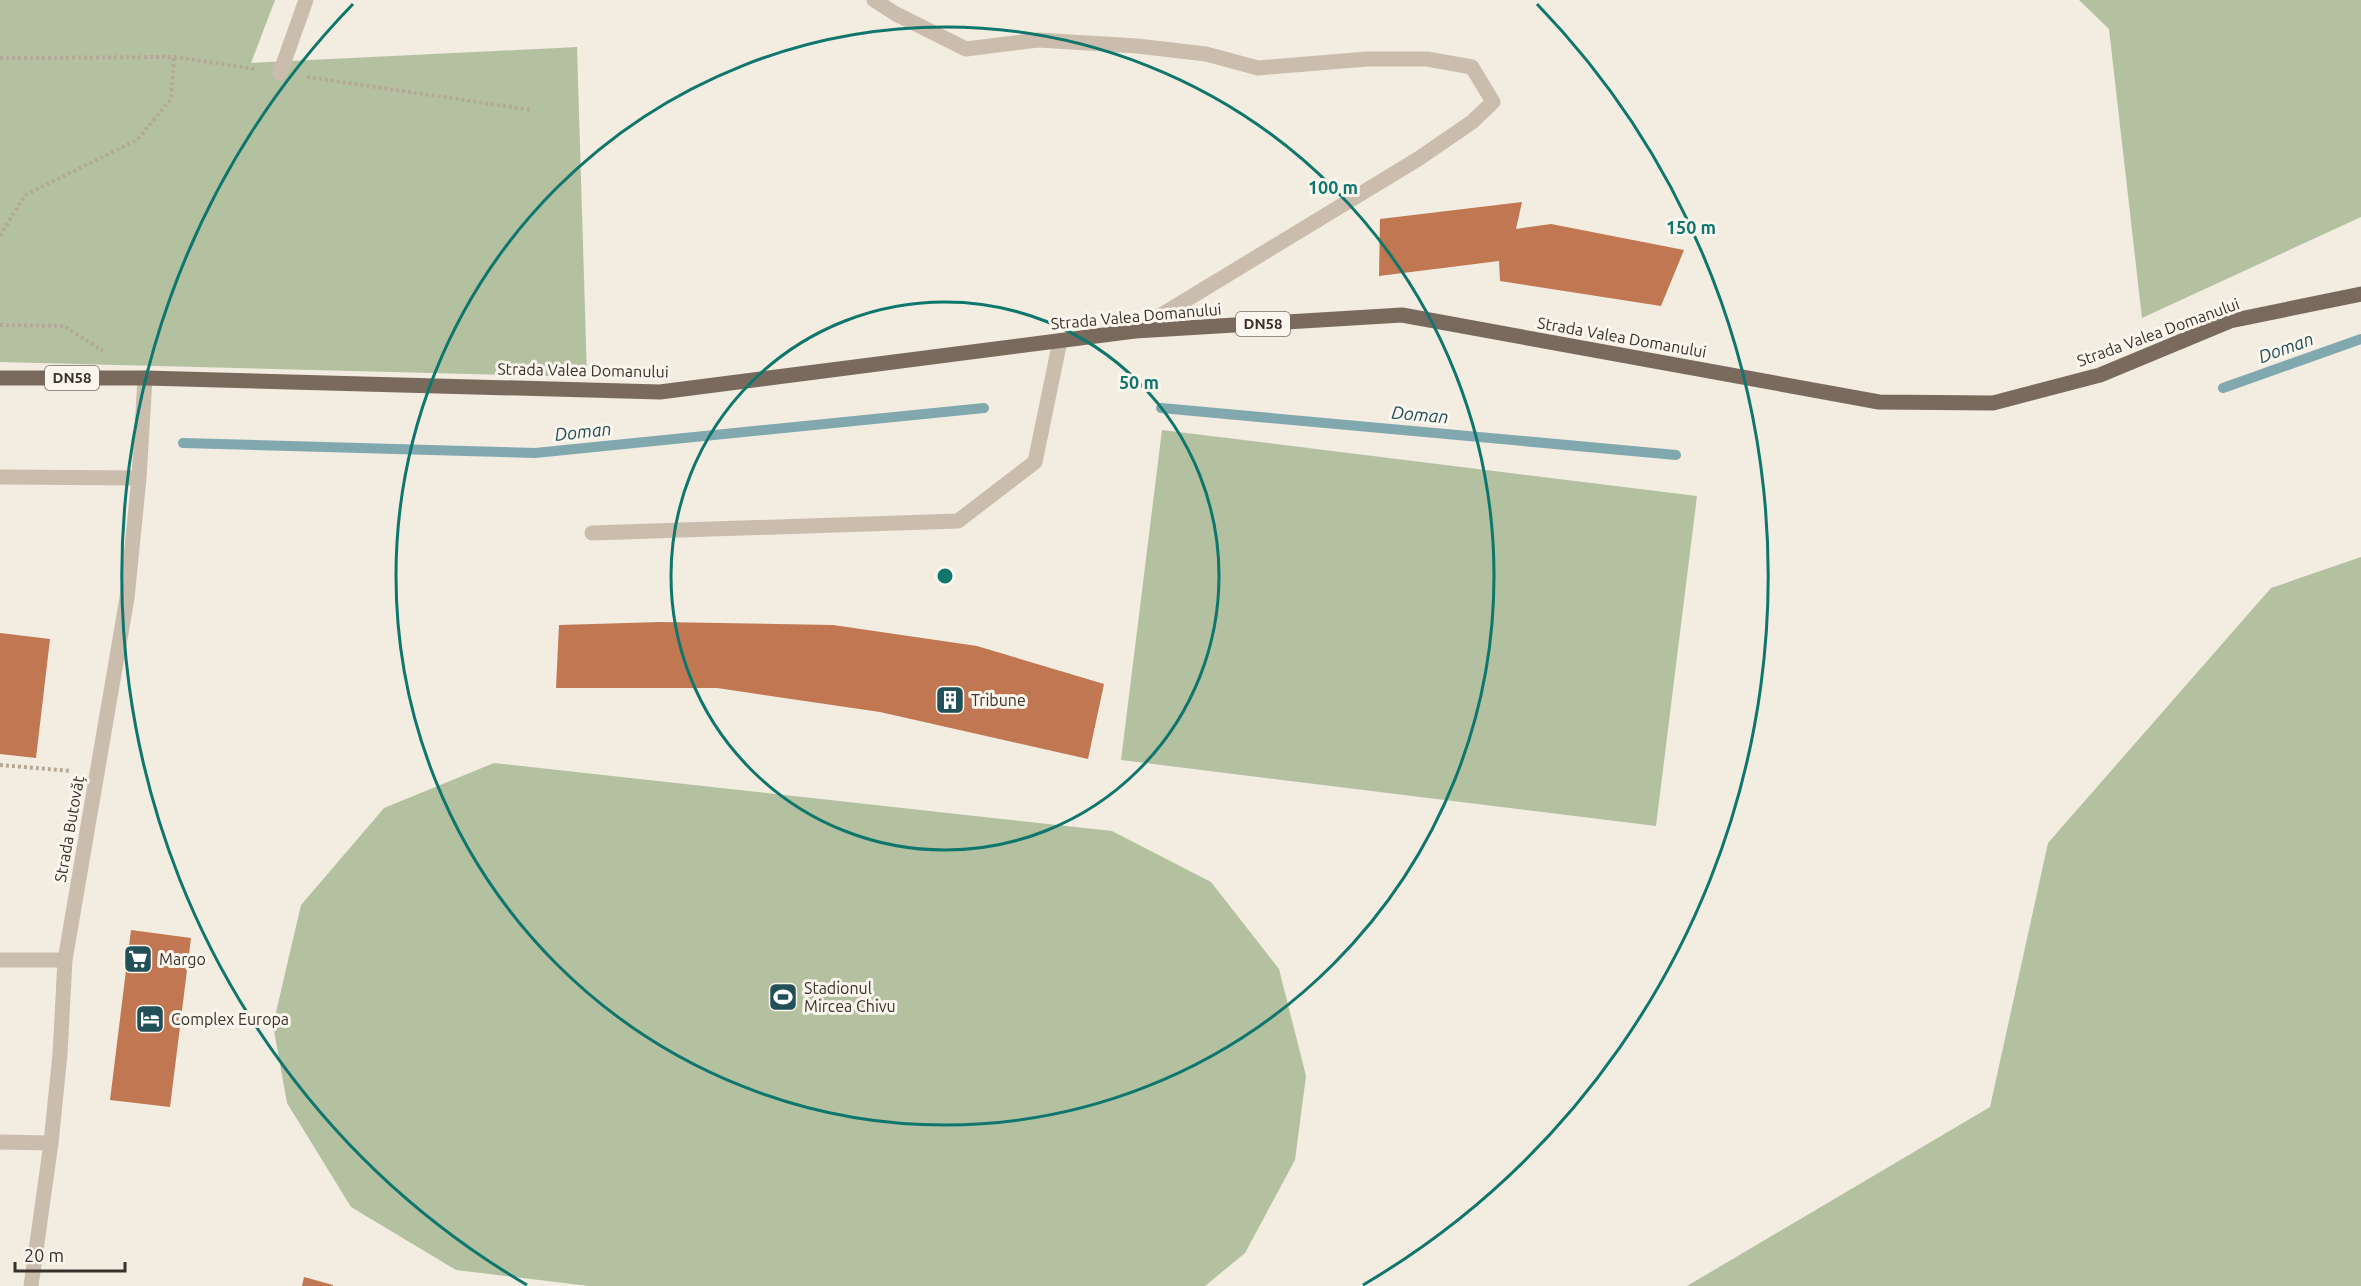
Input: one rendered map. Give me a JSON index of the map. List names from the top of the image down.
{
  "streets": {
    "main road": ["Strada Valea Domanului", "DN58"],
    "street": ["Strada Butovăț"]
  },
  "crossings": [
    ["Strada Valea Domanului", "Strada Butovăț"]
  ],
  "water": ["Doman"],
  "places": {
    "building": ["Tribune"],
    "supermarket": ["Margo"],
    "sports": ["Stadionul Mircea Chivu"],
    "hotel": ["Complex Europa"]
  },
  "scale_bar": "20 m",
  "rings": ["100 m", "150 m", "50 m"]
}
